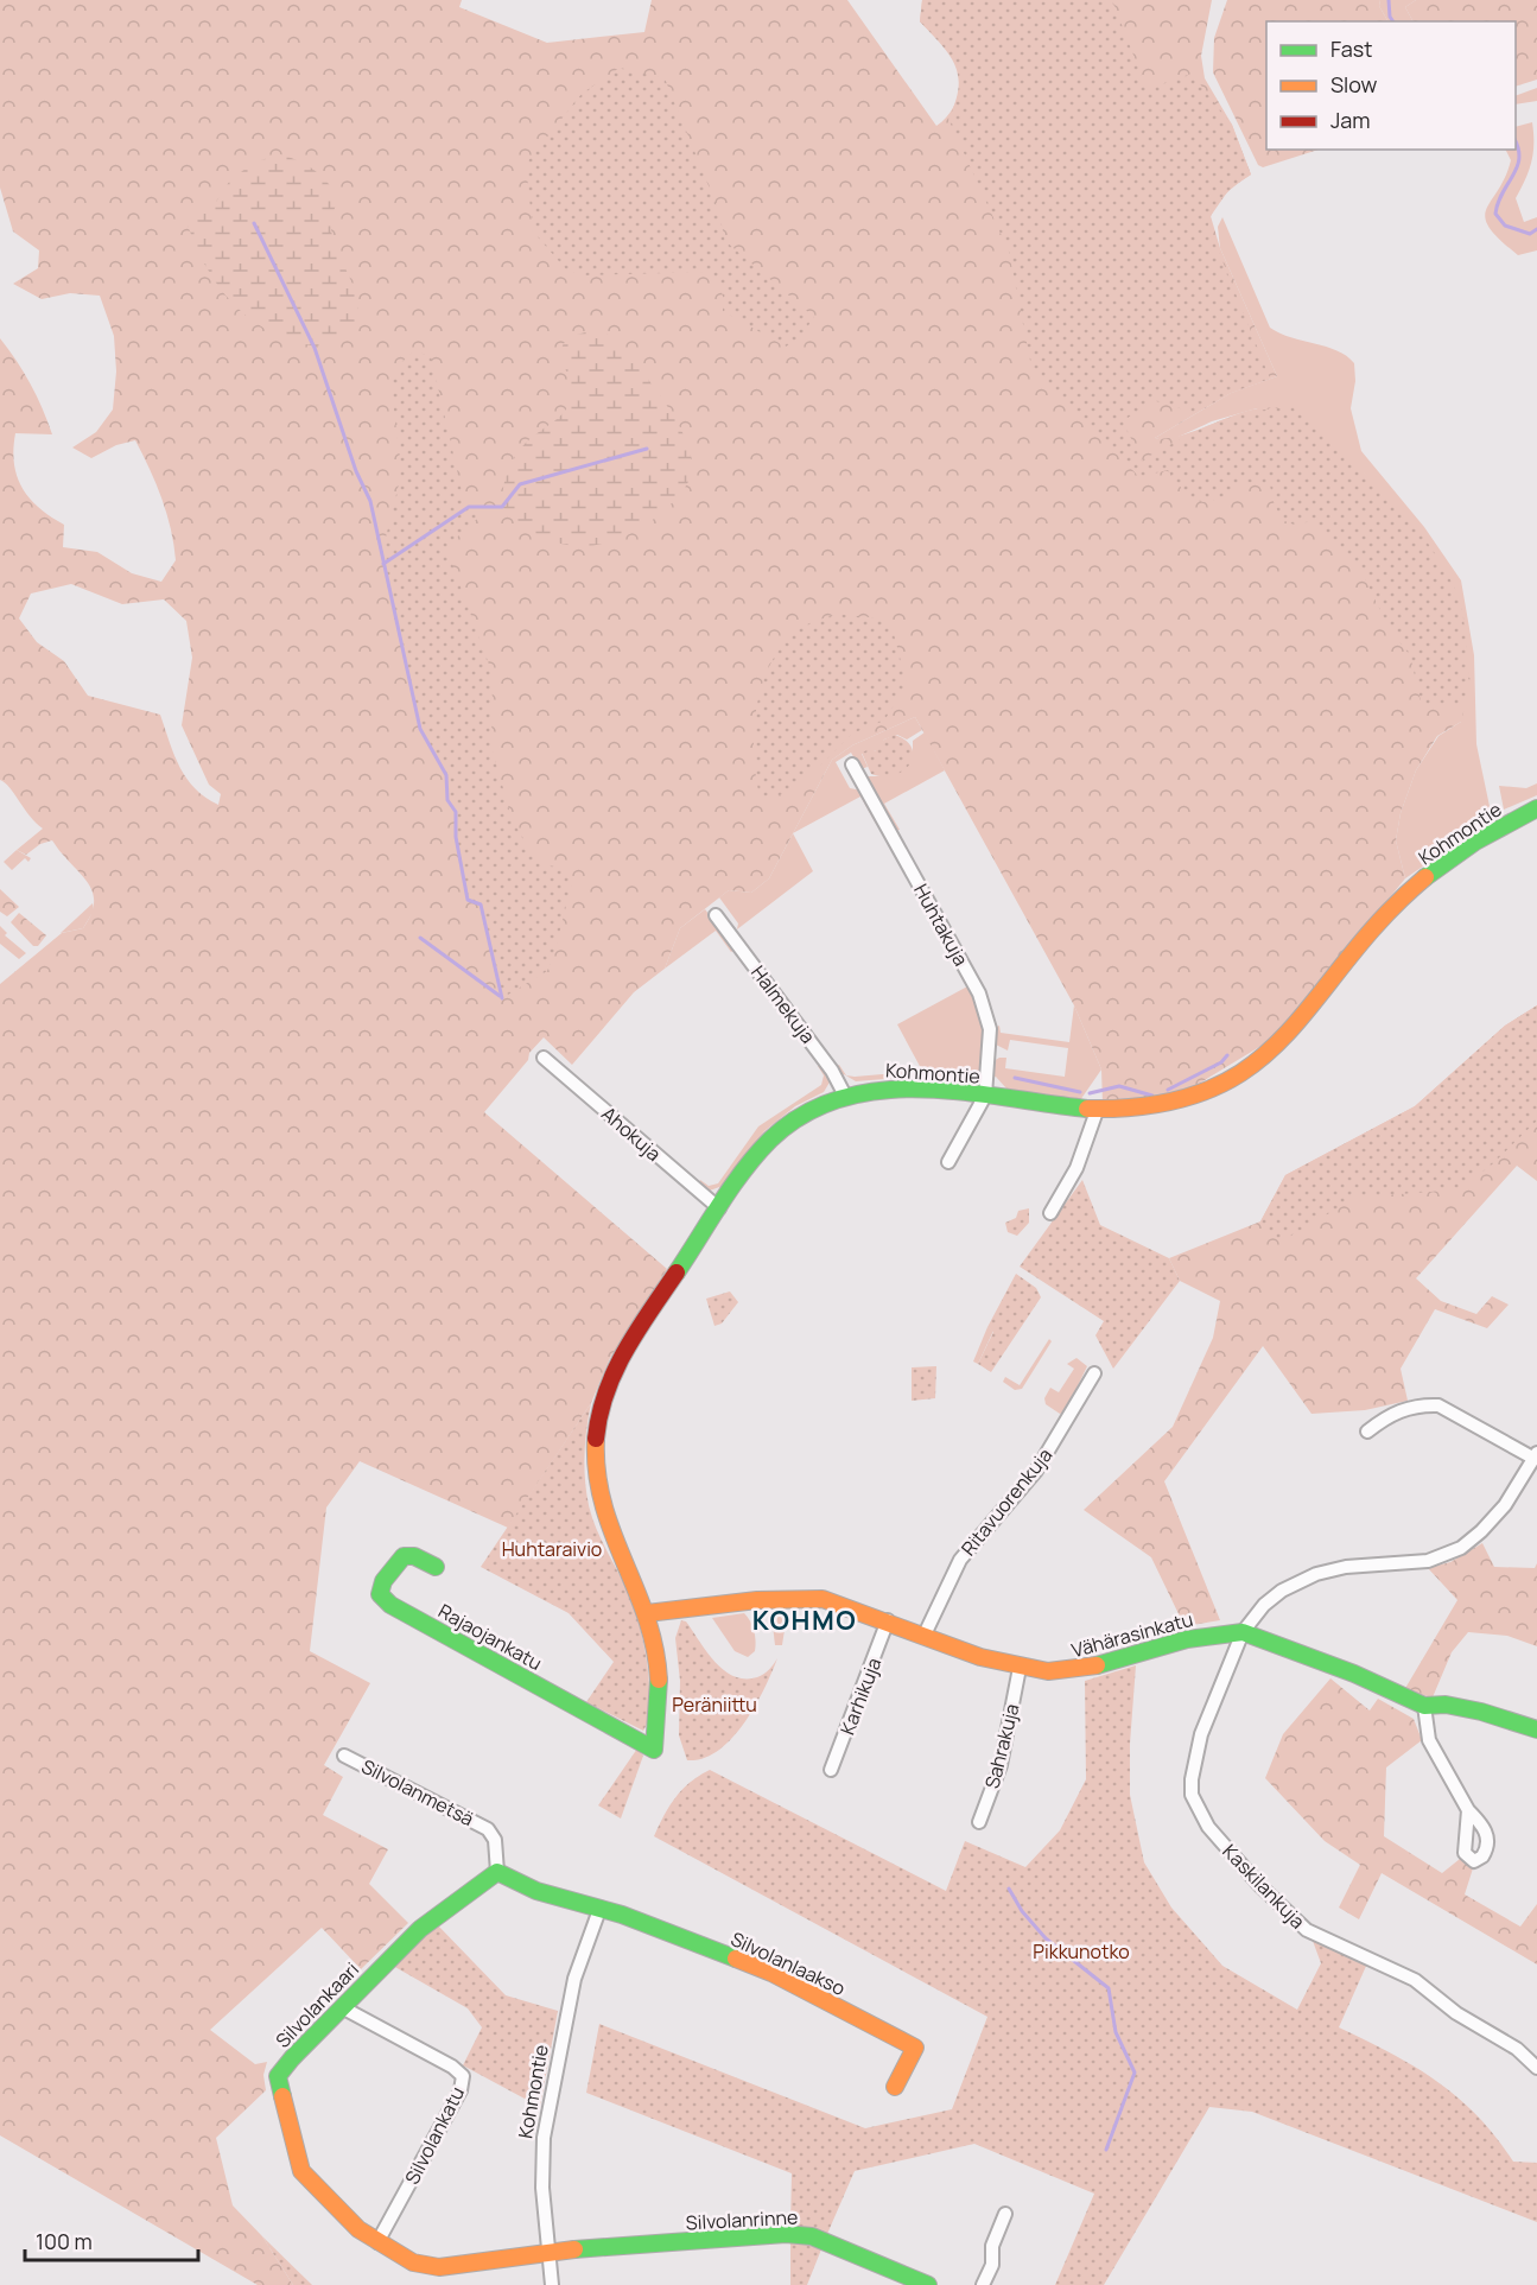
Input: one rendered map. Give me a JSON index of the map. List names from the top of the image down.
{
  "streets": {
    "street": [
      "Kohmontie",
      "Huhtakuja",
      "Halmekuja",
      "Ahokuja",
      "Ritavuorenkuja",
      "Vähärasinkatu",
      "Rajaojankatu",
      "Karhikuja",
      "Sahrakuja",
      "Silvolanmetsä",
      "Kaskilankuja",
      "Silvolanlaakso",
      "Silvolankaari",
      "Silvolankatu",
      "Silvolanrinne"
    ]
  },
  "crossings": [
    ["Kohmontie", "Huhtakuja"],
    ["Kohmontie", "Halmekuja"],
    ["Kohmontie", "Ahokuja"],
    ["Kohmontie", "Vähärasinkatu"],
    ["Kohmontie", "Rajaojankatu"],
    ["Kohmontie", "Silvolanlaakso"],
    ["Kohmontie", "Silvolankaari"],
    ["Kohmontie", "Silvolanrinne"],
    ["Ritavuorenkuja", "Vähärasinkatu"],
    ["Vähärasinkatu", "Karhikuja"],
    ["Vähärasinkatu", "Sahrakuja"],
    ["Vähärasinkatu", "Kaskilankuja"],
    ["Silvolanmetsä", "Silvolankaari"],
    ["Silvolankaari", "Silvolankatu"],
    ["Silvolankaari", "Silvolanrinne"]
  ],
  "districts": ["KOHMO"],
  "parks": ["Huhtaraivio", "Peräniittu", "Pikkunotko"],
  "legend": ["Fast", "Slow", "Jam"],
  "scale_bar": "100 m"
}
